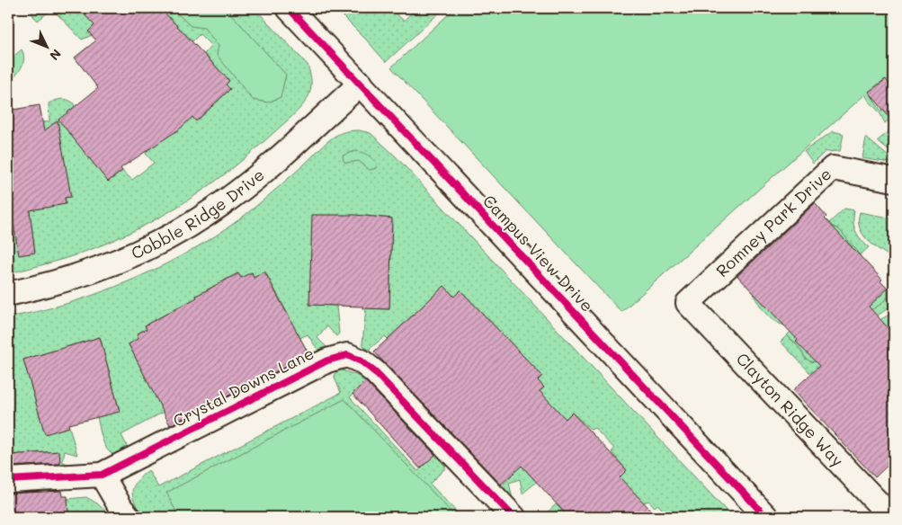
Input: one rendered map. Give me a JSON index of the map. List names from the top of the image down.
{
  "streets": {
    "street": [
      "Cobble Ridge Drive",
      "Romney Park Drive",
      "Campus View Drive",
      "Crystal Downs Lane",
      "Clayton Ridge Way"
    ]
  },
  "crossings": [
    ["Cobble Ridge Drive", "Campus View Drive"],
    ["Romney Park Drive", "Clayton Ridge Way"]
  ],
  "north": "bottom right"
}
